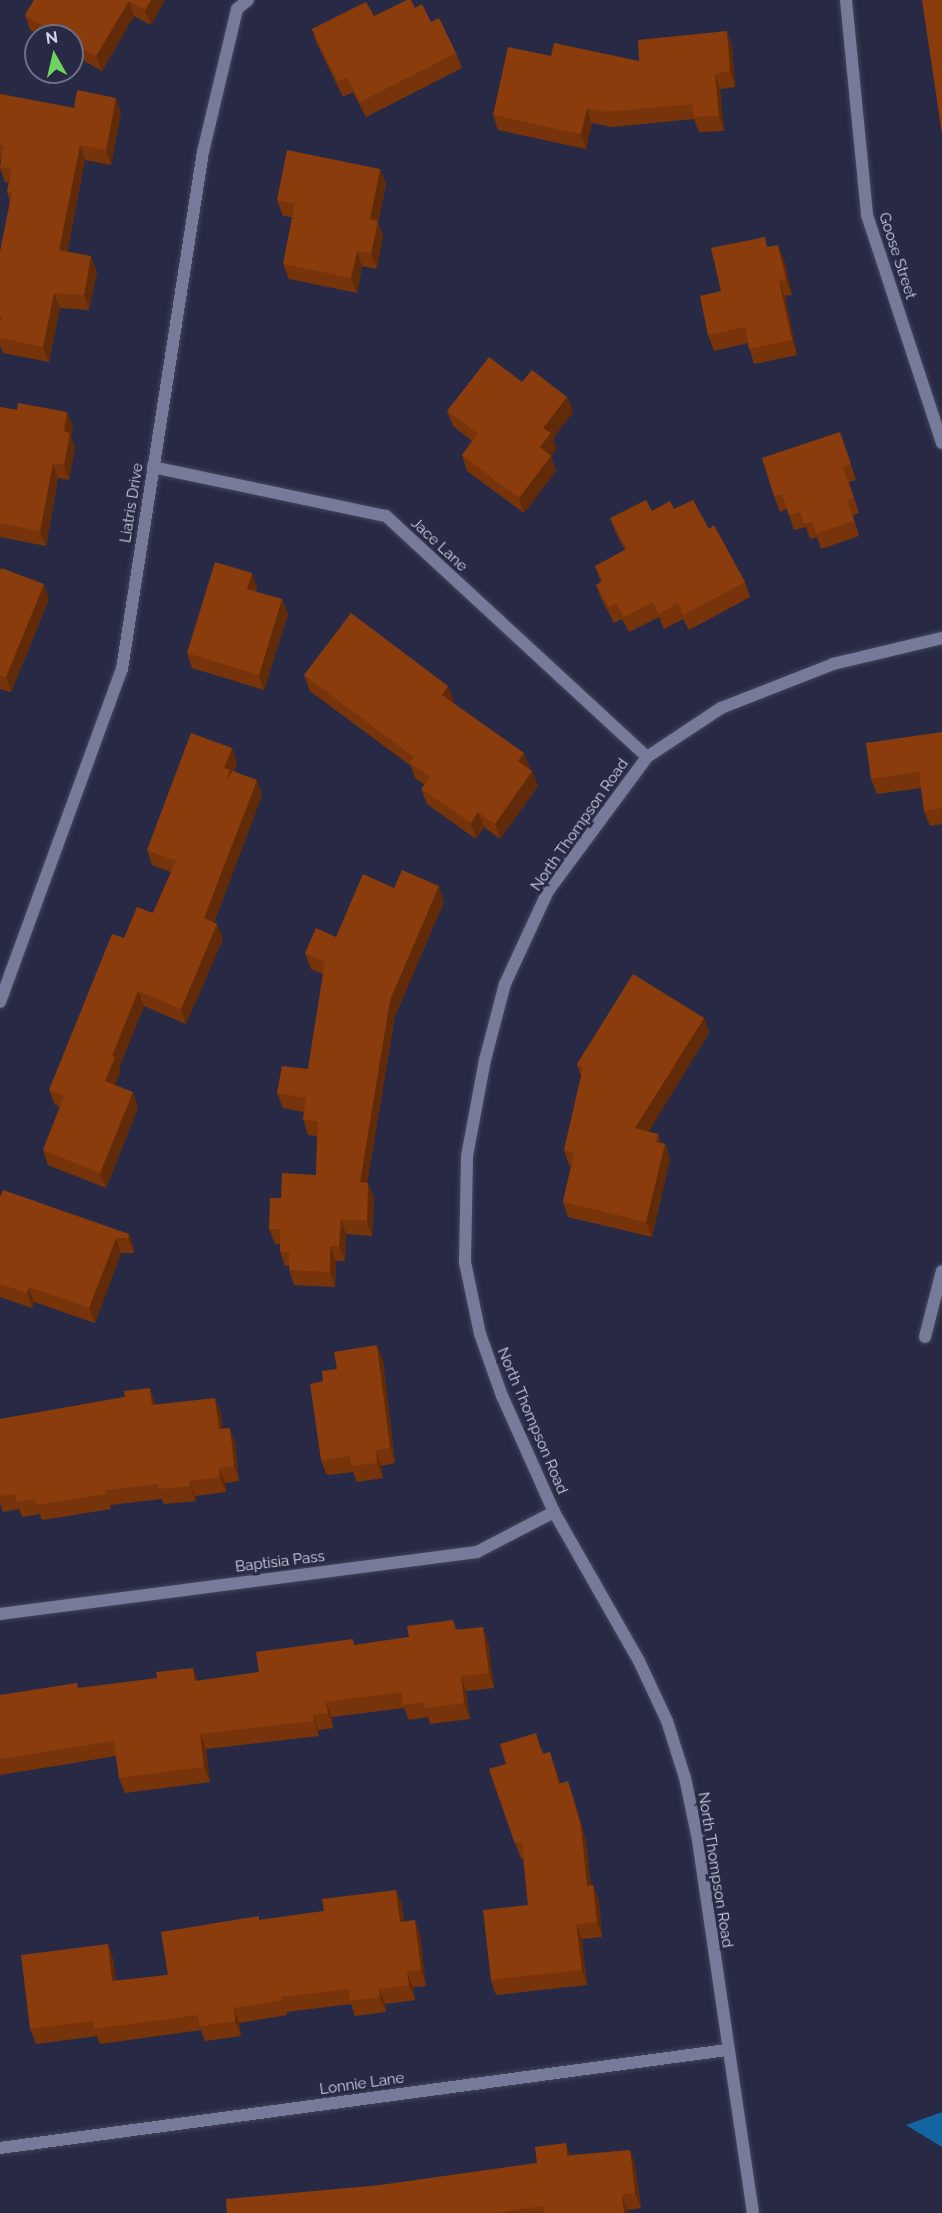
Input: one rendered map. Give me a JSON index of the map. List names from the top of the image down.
{
  "streets": {
    "street": [
      "Goose Street",
      "Liatris Drive",
      "Jace Lane",
      "North Thompson Road",
      "Baptisia Pass",
      "Lonnie Lane"
    ]
  },
  "crossings": [
    ["Liatris Drive", "Jace Lane"],
    ["Jace Lane", "North Thompson Road"],
    ["North Thompson Road", "Baptisia Pass"],
    ["North Thompson Road", "Lonnie Lane"]
  ],
  "north": "top"
}
